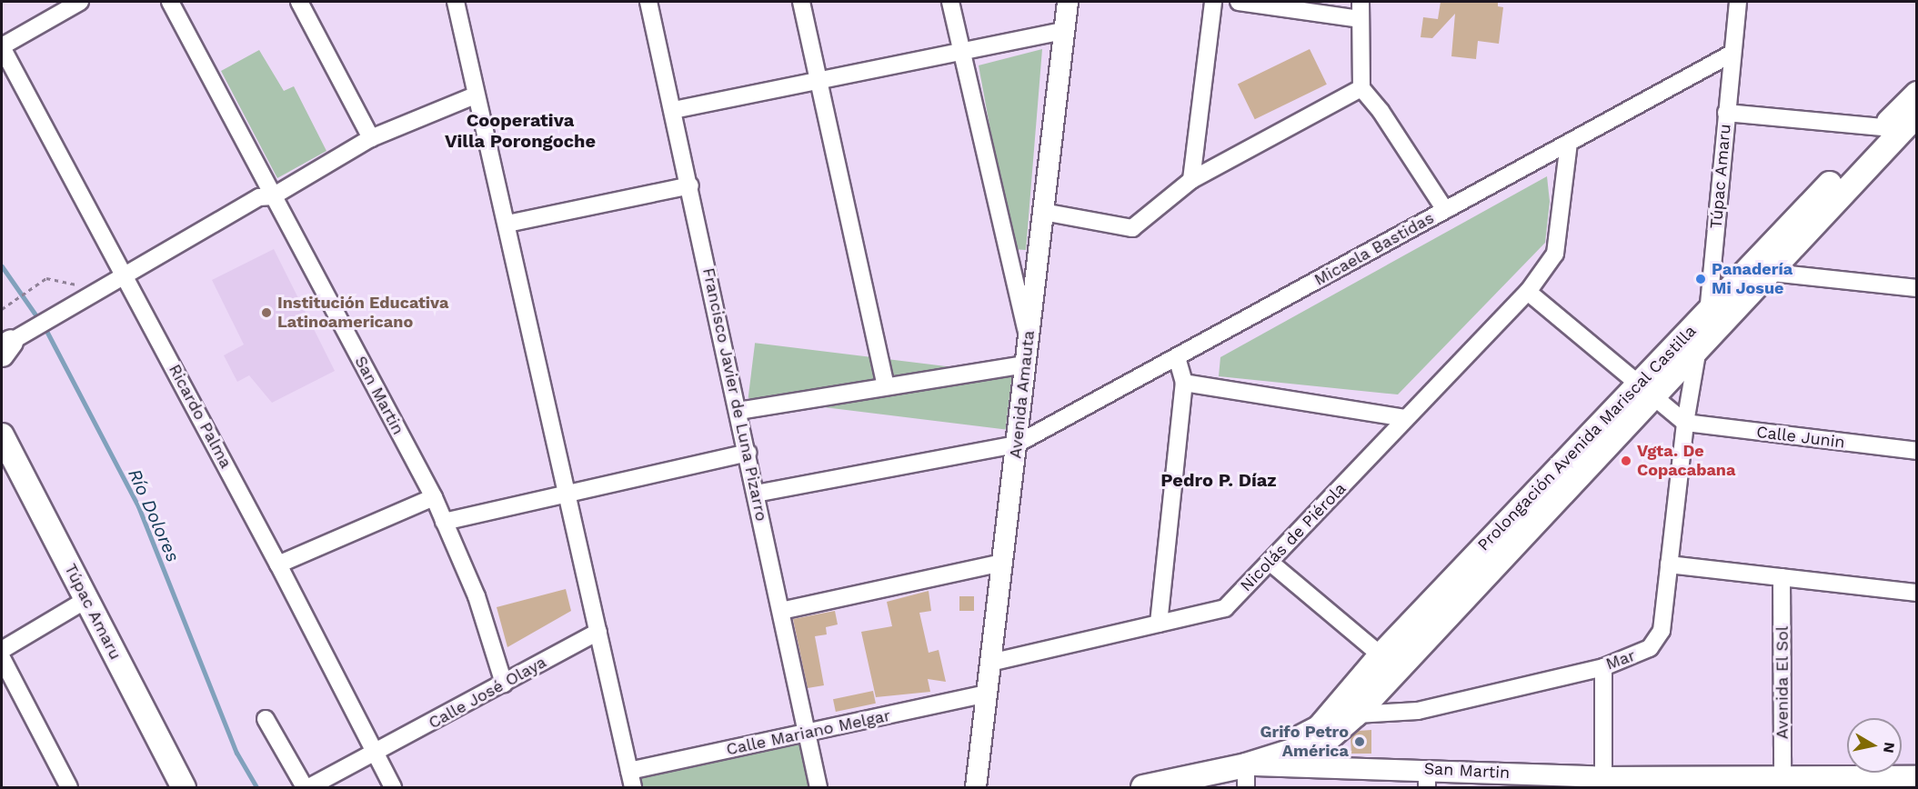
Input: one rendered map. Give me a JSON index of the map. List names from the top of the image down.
{
  "streets": {
    "main road": ["Túpac Amaru", "Prolongación Avenida Mariscal Castilla"],
    "street": [
      "Micaela Bastidas",
      "Francisco Javier de Luna Pizarro",
      "Avenida Amauta",
      "San Martin",
      "Ricardo Palma",
      "Calle Junin",
      "Nicolás de Piérola",
      "Mar",
      "Avenida El Sol",
      "Calle José Olaya",
      "Calle Mariano Melgar"
    ]
  },
  "crossings": [
    ["Túpac Amaru", "Micaela Bastidas"],
    ["Túpac Amaru", "Prolongación Avenida Mariscal Castilla"],
    ["Túpac Amaru", "Mar"],
    ["Micaela Bastidas", "Francisco Javier de Luna Pizarro"],
    ["Micaela Bastidas", "Avenida Amauta"],
    ["Micaela Bastidas", "Nicolás de Piérola"],
    ["Francisco Javier de Luna Pizarro", "Calle Mariano Melgar"],
    ["Avenida Amauta", "Nicolás de Piérola"],
    ["Avenida Amauta", "Calle Mariano Melgar"],
    ["San Martin", "Prolongación Avenida Mariscal Castilla"],
    ["San Martin", "Avenida El Sol"],
    ["San Martin", "Calle José Olaya"],
    ["Ricardo Palma", "Calle José Olaya"],
    ["Calle Junin", "Mar"],
    ["Prolongación Avenida Mariscal Castilla", "Mar"]
  ],
  "districts": ["Cooperativa Villa Porongoche", "Pedro P. Díaz"],
  "water": ["Río Dolores"],
  "places": [
    "Panadería Mi Josue",
    "Institución Educativa Latinoamericano",
    "Vgta. De Copacabana",
    "Grifo Petro América"
  ],
  "north": "right"
}
